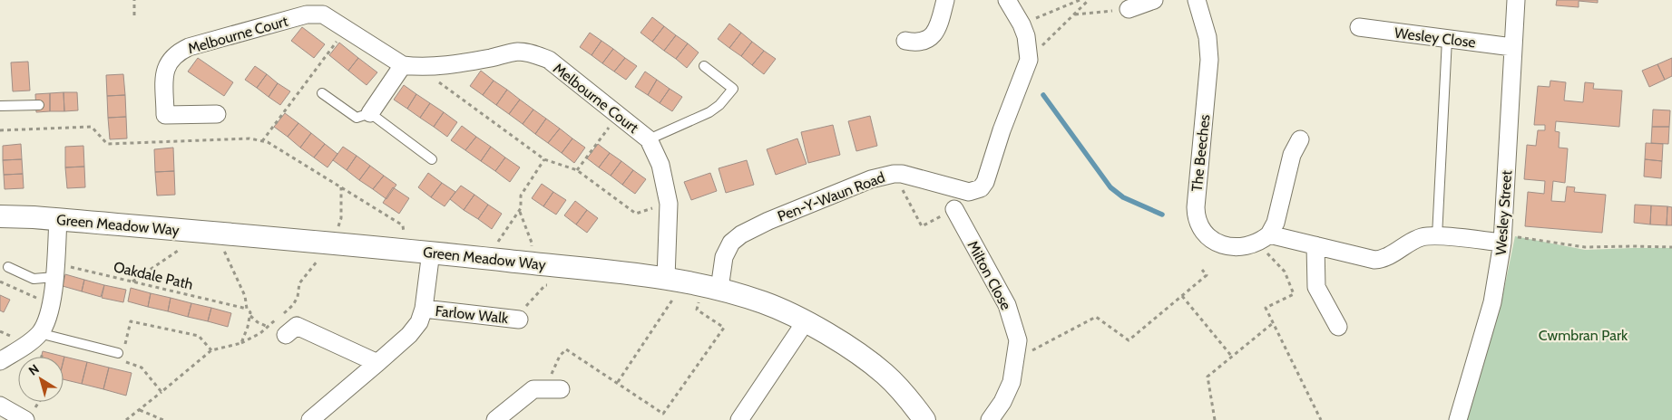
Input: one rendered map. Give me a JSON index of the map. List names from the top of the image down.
{
  "streets": {
    "street": [
      "Melbourne Court",
      "Wesley Close",
      "The Beeches",
      "Pen-Y-Waun Road",
      "Wesley Street",
      "Green Meadow Way",
      "Milton Close",
      "Farlow Walk"
    ],
    "path": ["Oakdale Path"]
  },
  "crossings": [
    ["Melbourne Court", "Green Meadow Way"],
    ["Wesley Close", "Wesley Street"],
    ["Pen-Y-Waun Road", "Green Meadow Way"],
    ["Green Meadow Way", "Farlow Walk"]
  ],
  "parks": ["Cwmbran Park"],
  "north": "top left"
}
